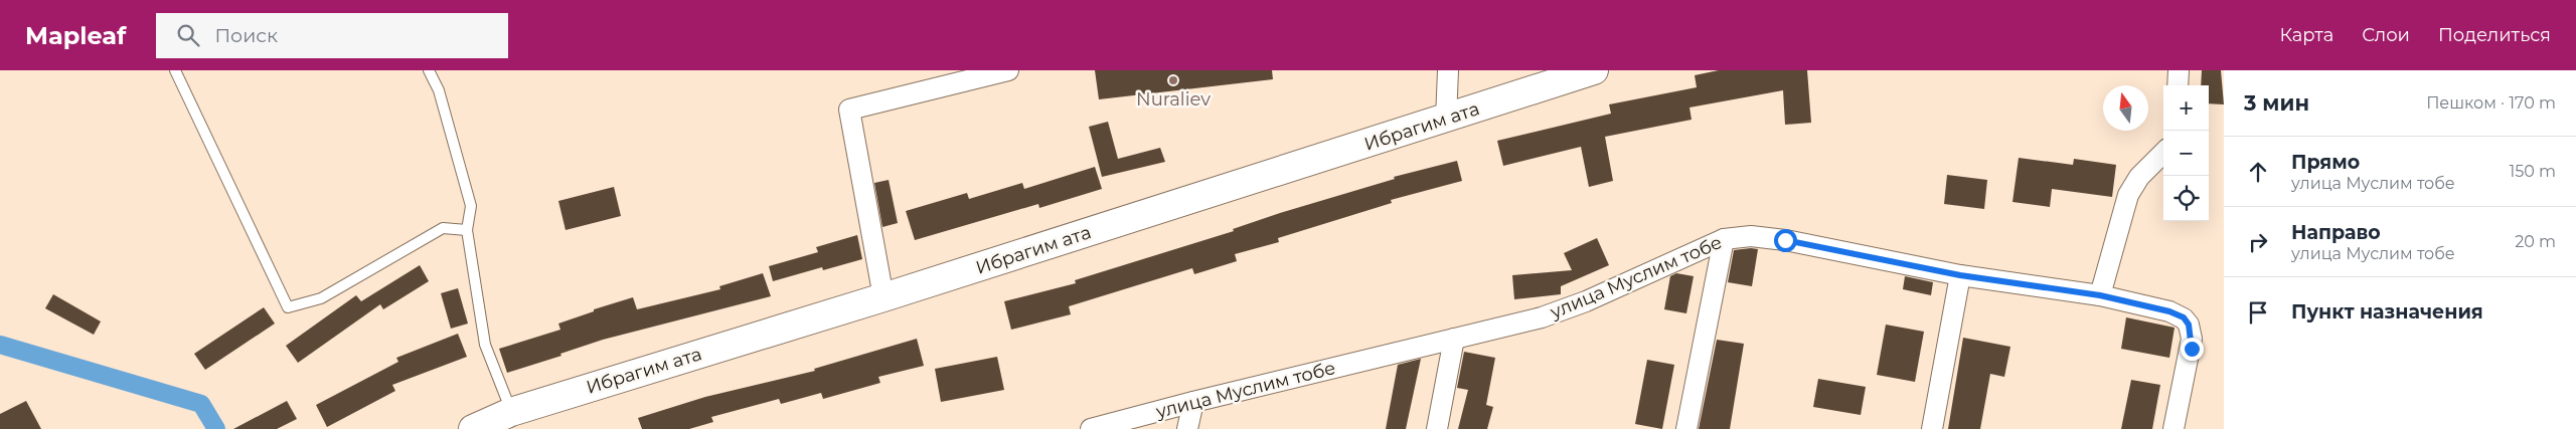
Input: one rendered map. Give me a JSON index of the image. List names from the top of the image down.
{
  "streets": {
    "street": ["Ибрагим ата", "улица Муслим тобе"]
  },
  "places": ["Nuraliev"],
  "north": "top",
  "page": {
    "header": "Mapleaf",
    "search": "Поиск",
    "nav": ["Карта", "Слои", "Поделиться"],
    "heading": ["3 мин", "Пешком · 170 m"],
    "map_buttons": ["+", "−"],
    "list": [
      ["Прямо", "улица Муслим тобе", "150 m"],
      ["Направо", "улица Муслим тобе", "20 m"],
      "Пункт назначения"
    ]
  }
}
